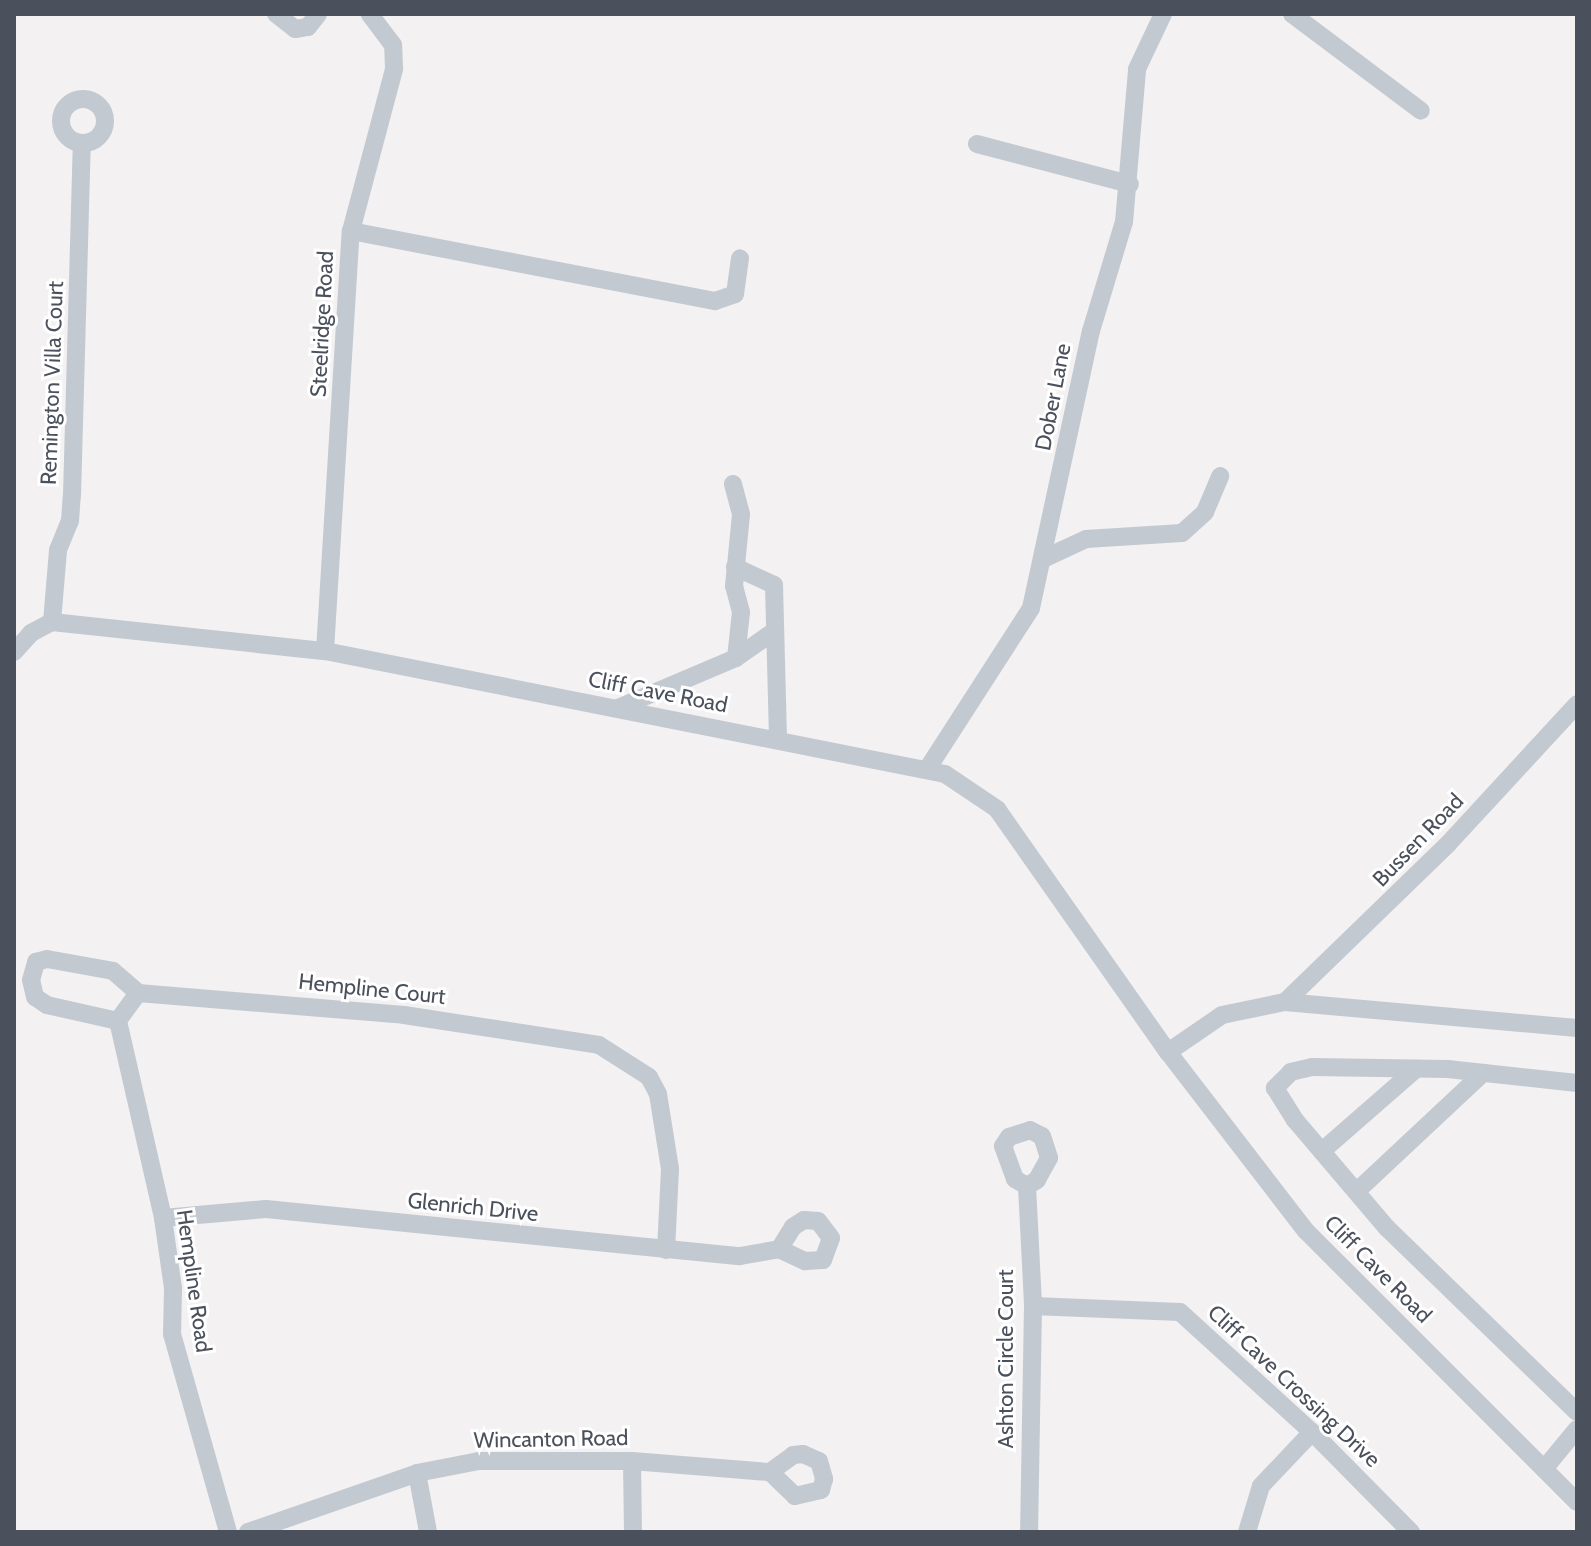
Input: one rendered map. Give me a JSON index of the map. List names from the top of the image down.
{
  "streets": {
    "street": [
      "Steelridge Road",
      "Remington Villa Court",
      "Dober Lane",
      "Cliff Cave Road",
      "Bussen Road",
      "Hempline Court",
      "Glenrich Drive",
      "Hempline Road",
      "Ashton Circle Court",
      "Cliff Cave Crossing Drive",
      "Wincanton Road"
    ]
  },
  "crossings": [
    ["Steelridge Road", "Cliff Cave Road"],
    ["Remington Villa Court", "Cliff Cave Road"],
    ["Dober Lane", "Cliff Cave Road"],
    ["Hempline Court", "Glenrich Drive"],
    ["Glenrich Drive", "Hempline Road"],
    ["Ashton Circle Court", "Cliff Cave Crossing Drive"]
  ]
}
